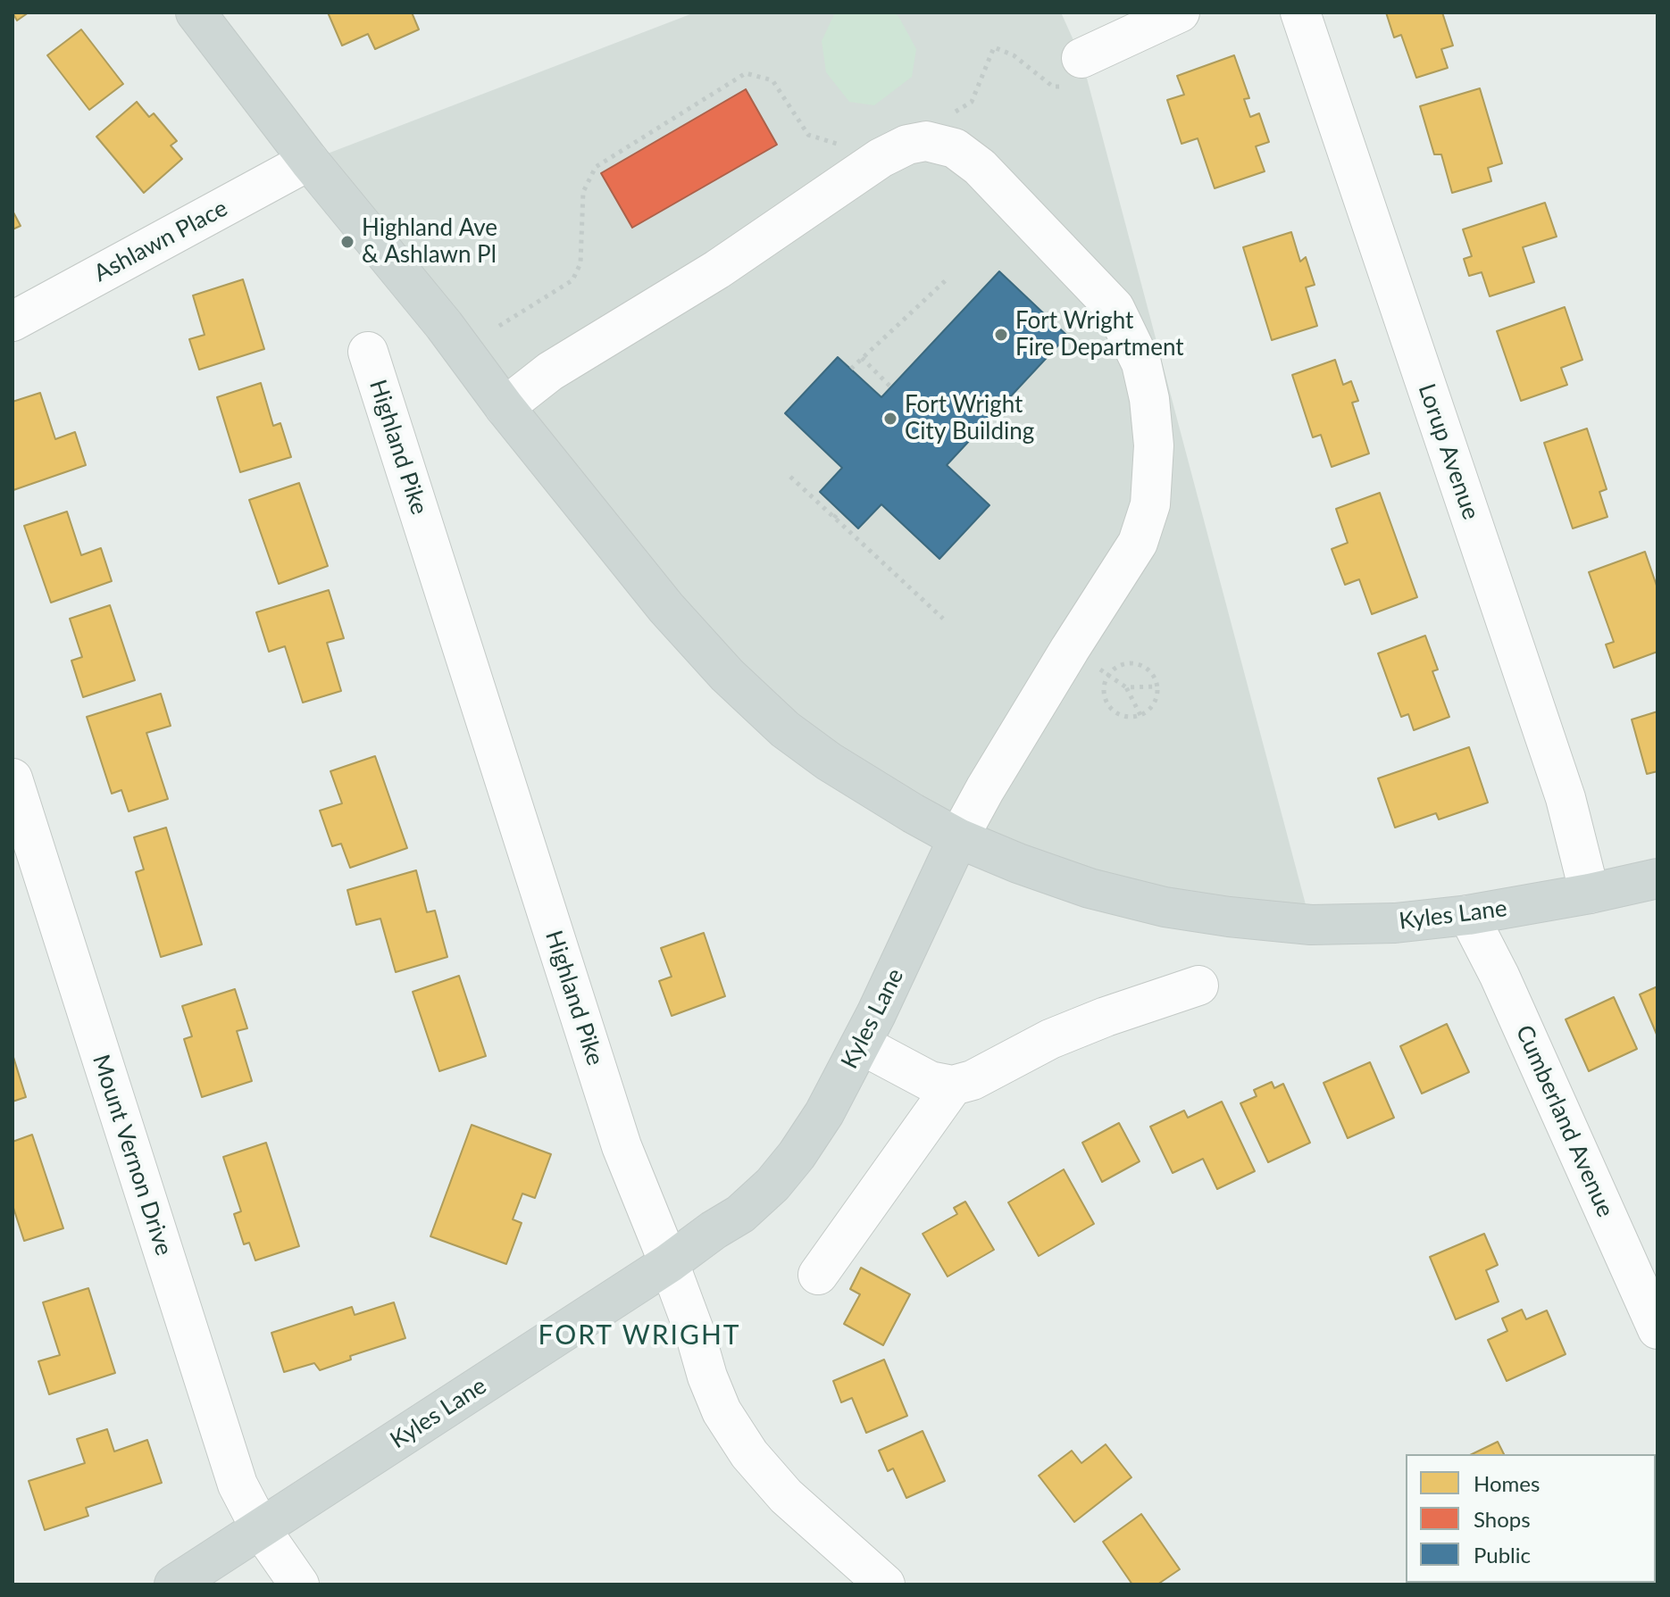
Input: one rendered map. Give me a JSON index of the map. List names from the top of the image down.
{
  "streets": {
    "main road": ["Kyles Lane"],
    "street": [
      "Ashlawn Place",
      "Highland Pike",
      "Lorup Avenue",
      "Cumberland Avenue",
      "Mount Vernon Drive"
    ]
  },
  "crossings": [
    ["Highland Pike", "Kyles Lane"],
    ["Lorup Avenue", "Kyles Lane"],
    ["Kyles Lane", "Cumberland Avenue"],
    ["Kyles Lane", "Mount Vernon Drive"]
  ],
  "districts": ["FORT WRIGHT"],
  "places": ["Highland Ave & Ashlawn Pl", "Fort Wright Fire Department", "Fort Wright City Building"],
  "legend": ["Homes", "Shops", "Public"]
}
